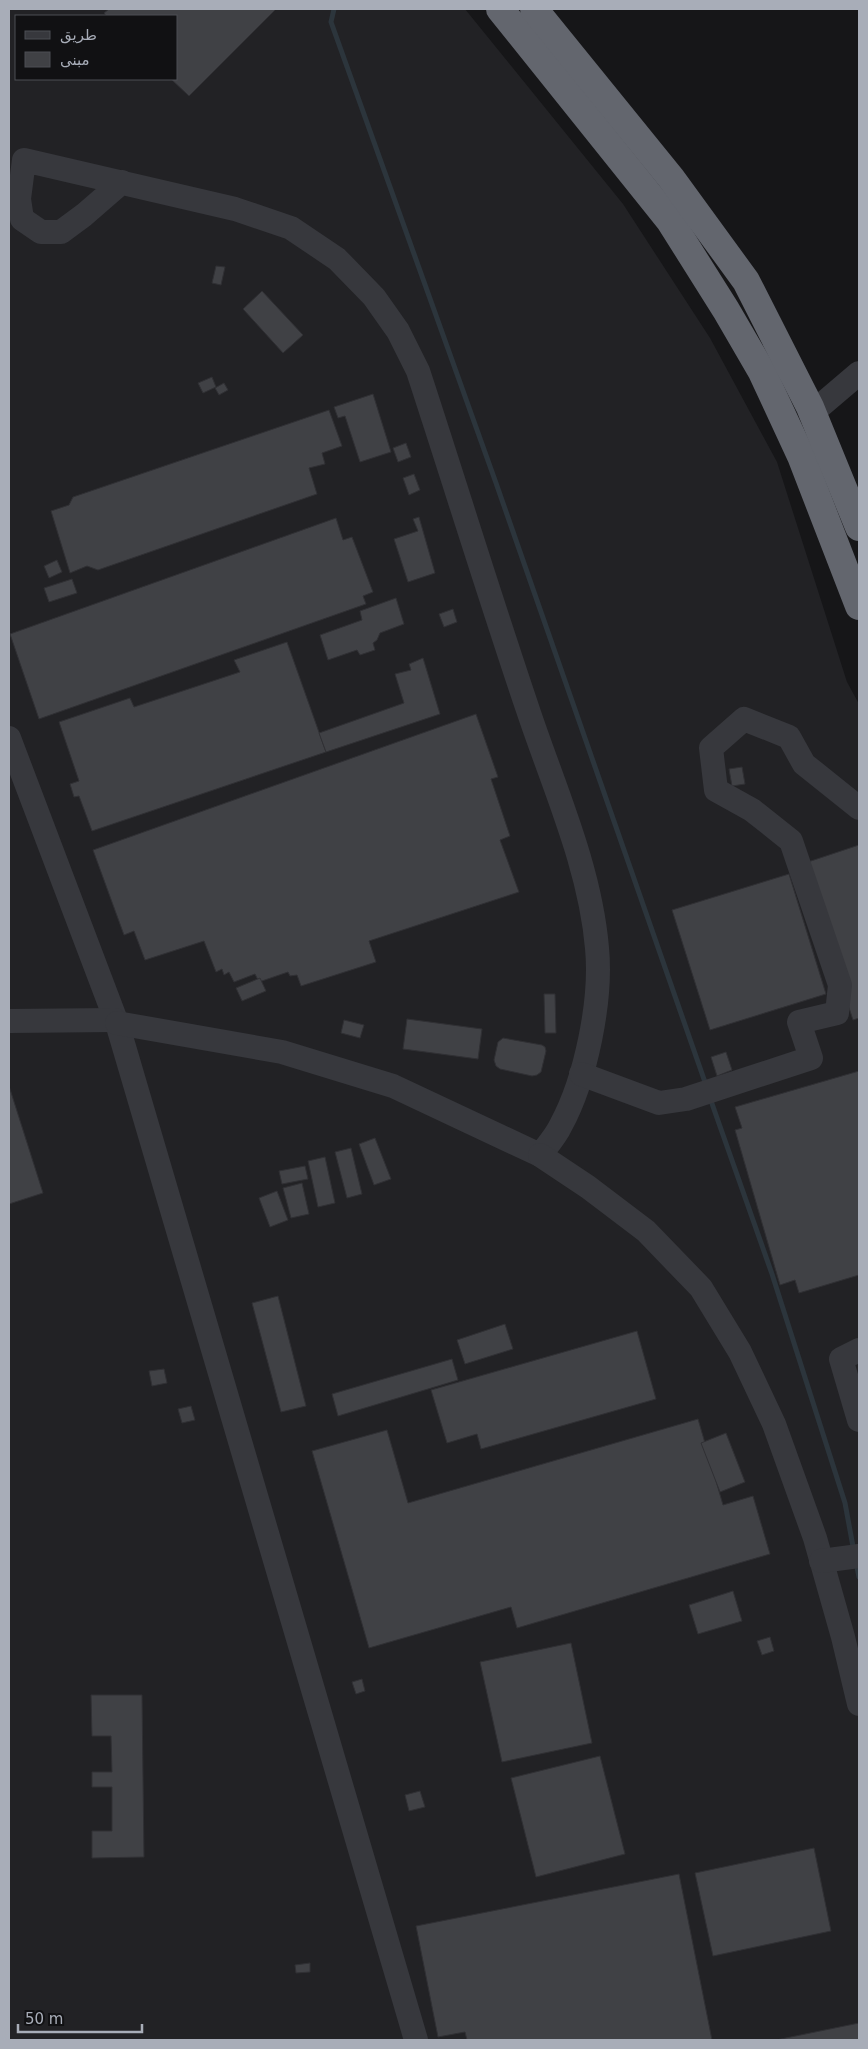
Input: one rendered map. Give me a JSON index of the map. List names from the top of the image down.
{
  "legend": ["طريق", "مبنى"],
  "scale_bar": "50 m"
}
